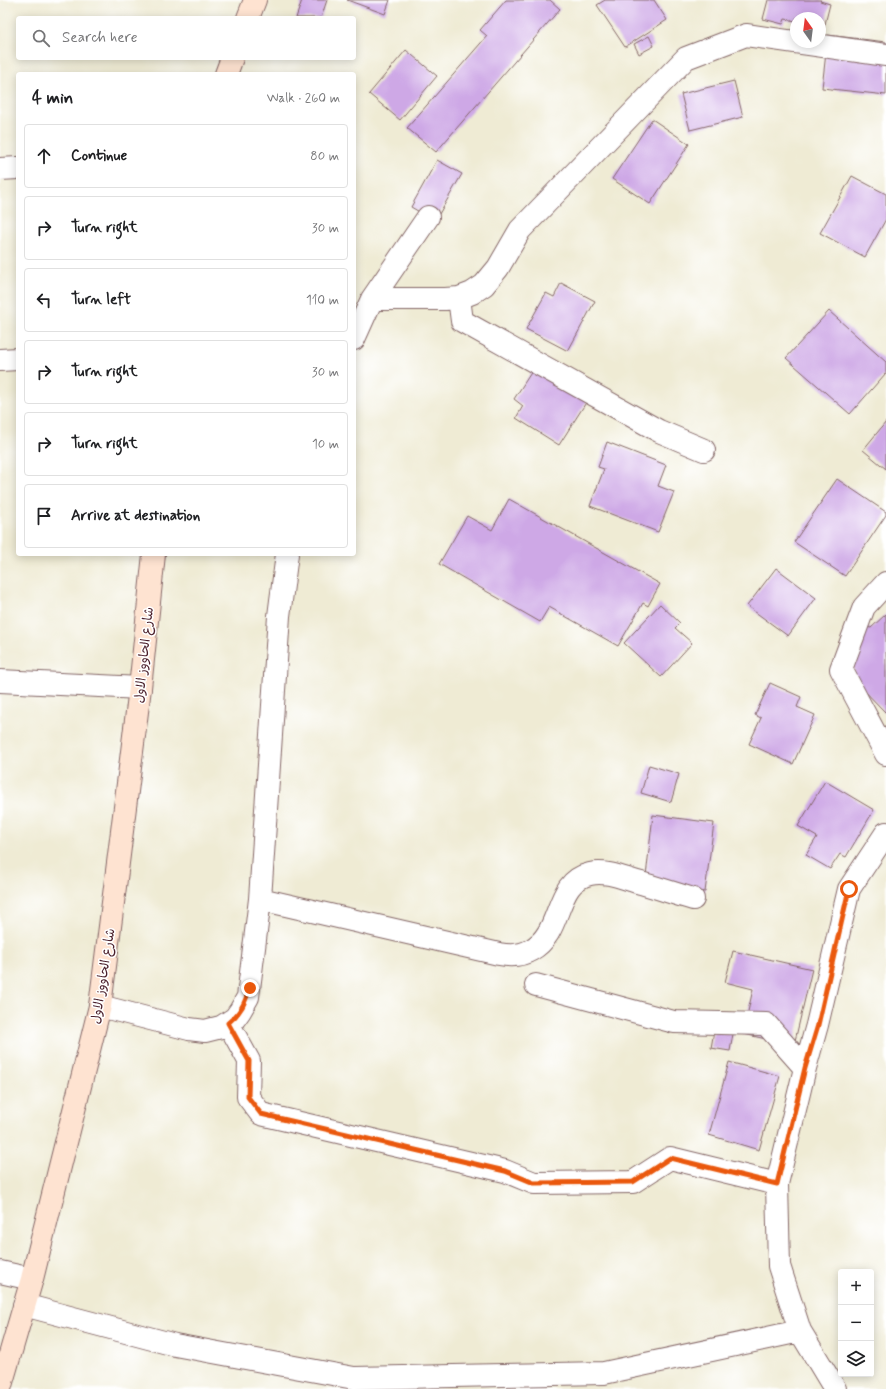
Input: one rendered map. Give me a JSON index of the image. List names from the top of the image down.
{
  "streets": {
    "main road": ["شارع الحاووز الاول"]
  },
  "north": "top",
  "page": {
    "search": "Search here",
    "heading": ["4 min", "Walk · 260 m"],
    "list": [
      ["Continue", "80 m"],
      ["Turn right", "30 m"],
      ["Turn left", "110 m"],
      ["Turn right", "30 m"],
      ["Turn right", "10 m"],
      "Arrive at destination"
    ],
    "map_buttons": ["+", "−"]
  }
}
